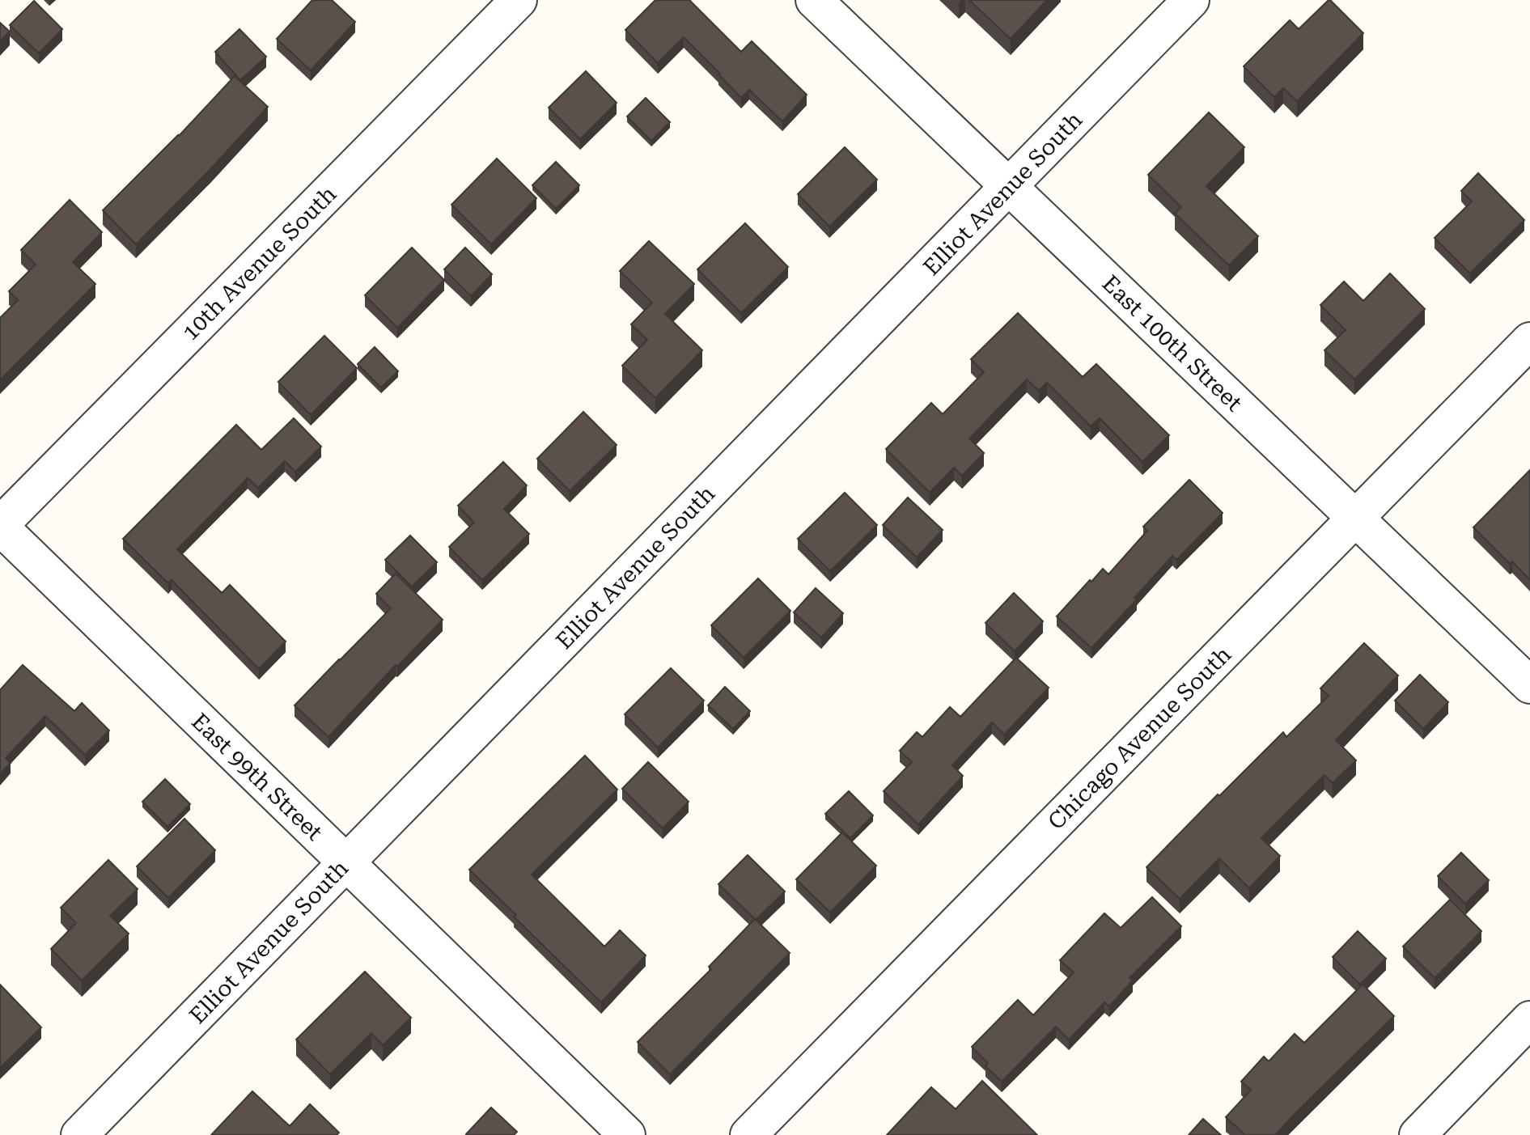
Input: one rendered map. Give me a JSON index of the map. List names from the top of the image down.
{
  "streets": {
    "street": [
      "Elliot Avenue South",
      "10th Avenue South",
      "East 100th Street",
      "Chicago Avenue South",
      "East 99th Street"
    ]
  },
  "crossings": [
    ["Elliot Avenue South", "East 100th Street"],
    ["Elliot Avenue South", "East 99th Street"],
    ["10th Avenue South", "East 99th Street"],
    ["East 100th Street", "Chicago Avenue South"]
  ]
}
